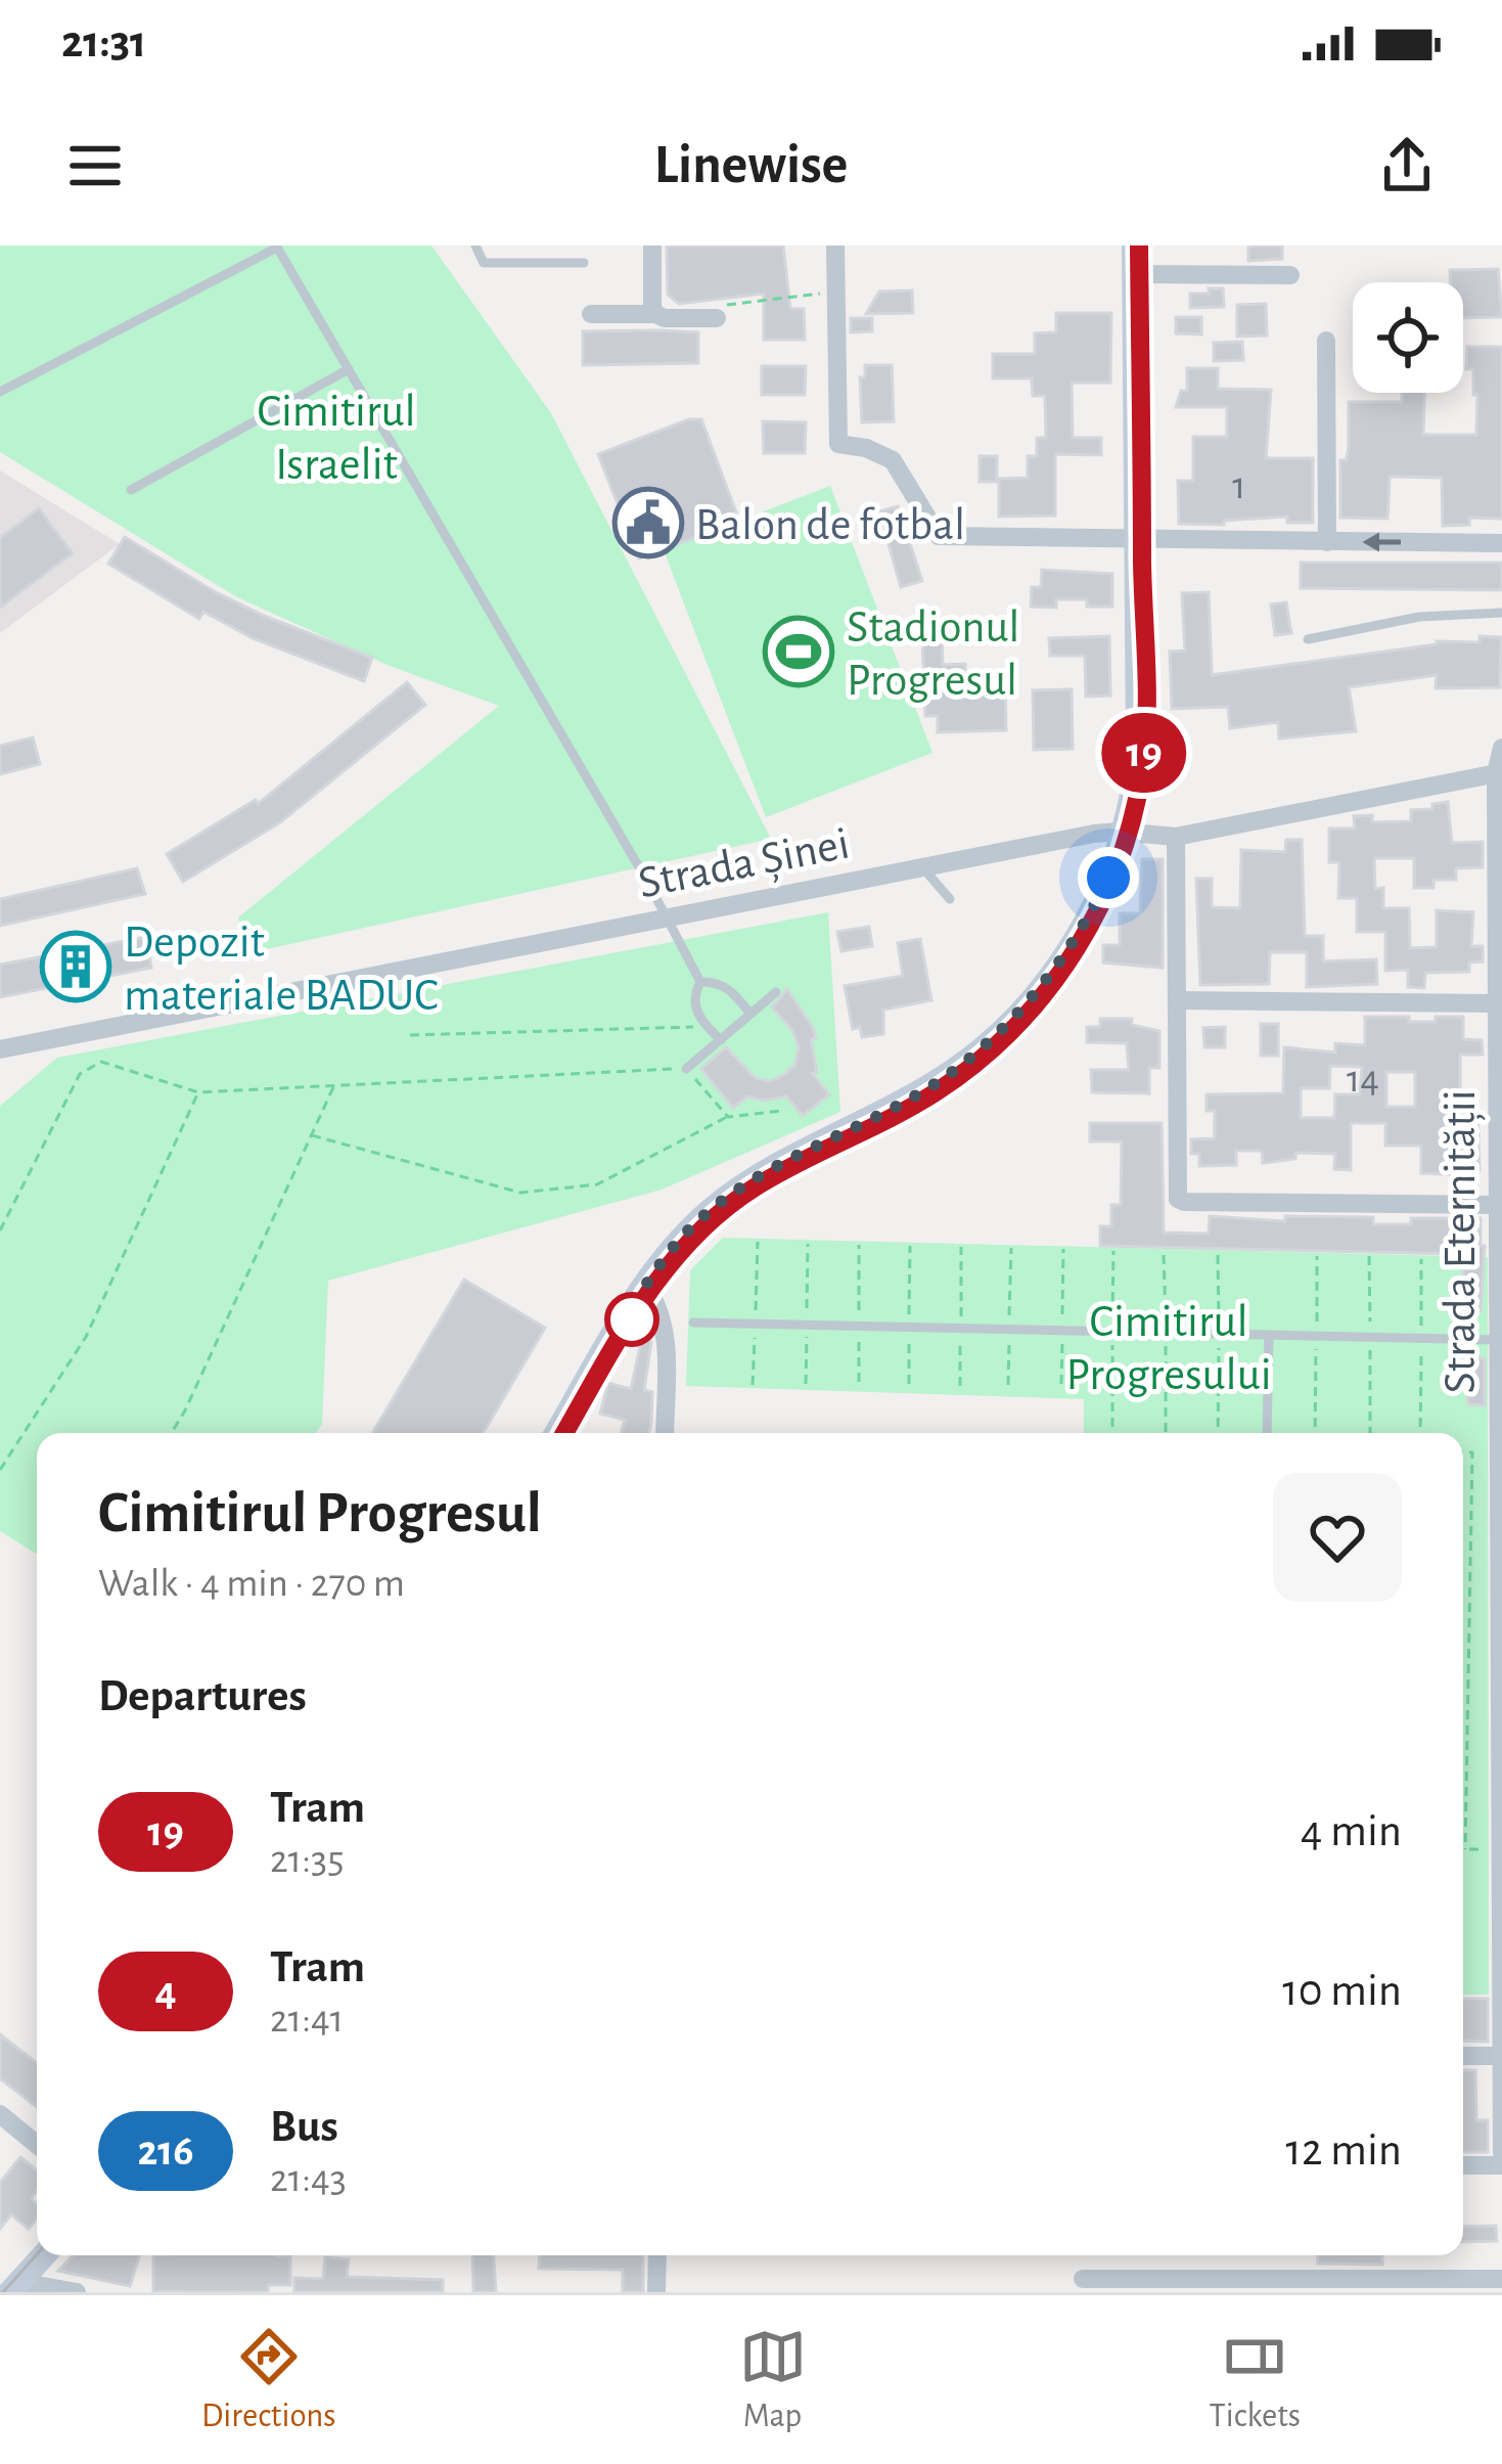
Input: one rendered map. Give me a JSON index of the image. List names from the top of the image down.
{
  "streets": {
    "street": ["Strada Șinei", "Strada Eternității"]
  },
  "crossings": [
    ["Strada Șinei", "Strada Eternității"]
  ],
  "parks": ["Cimitirul Israelit", "Cimitirul Progresului"],
  "places": {
    "public building": ["Balon de fotbal"],
    "sports": ["Stadionul Progresul"],
    "building": ["Depozit materiale BADUC"]
  },
  "lines": ["tram line 19"],
  "house_numbers": ["1", "14"],
  "page": {
    "status": "21:31",
    "header": "Linewise",
    "on_map": "19",
    "heading": [
      ["Cimitirul Progresul", "Walk · 4 min · 270 m"],
      "Departures"
    ],
    "list": [
      {
        "mark": "19",
        "name": "Tram",
        "note": "21:35",
        "value": "4 min"
      },
      {
        "mark": "4",
        "name": "Tram",
        "note": "21:41",
        "value": "10 min"
      },
      {
        "mark": "216",
        "name": "Bus",
        "note": "21:43",
        "value": "12 min"
      }
    ],
    "tabs": ["Directions", "Map", "Tickets"]
  }
}
